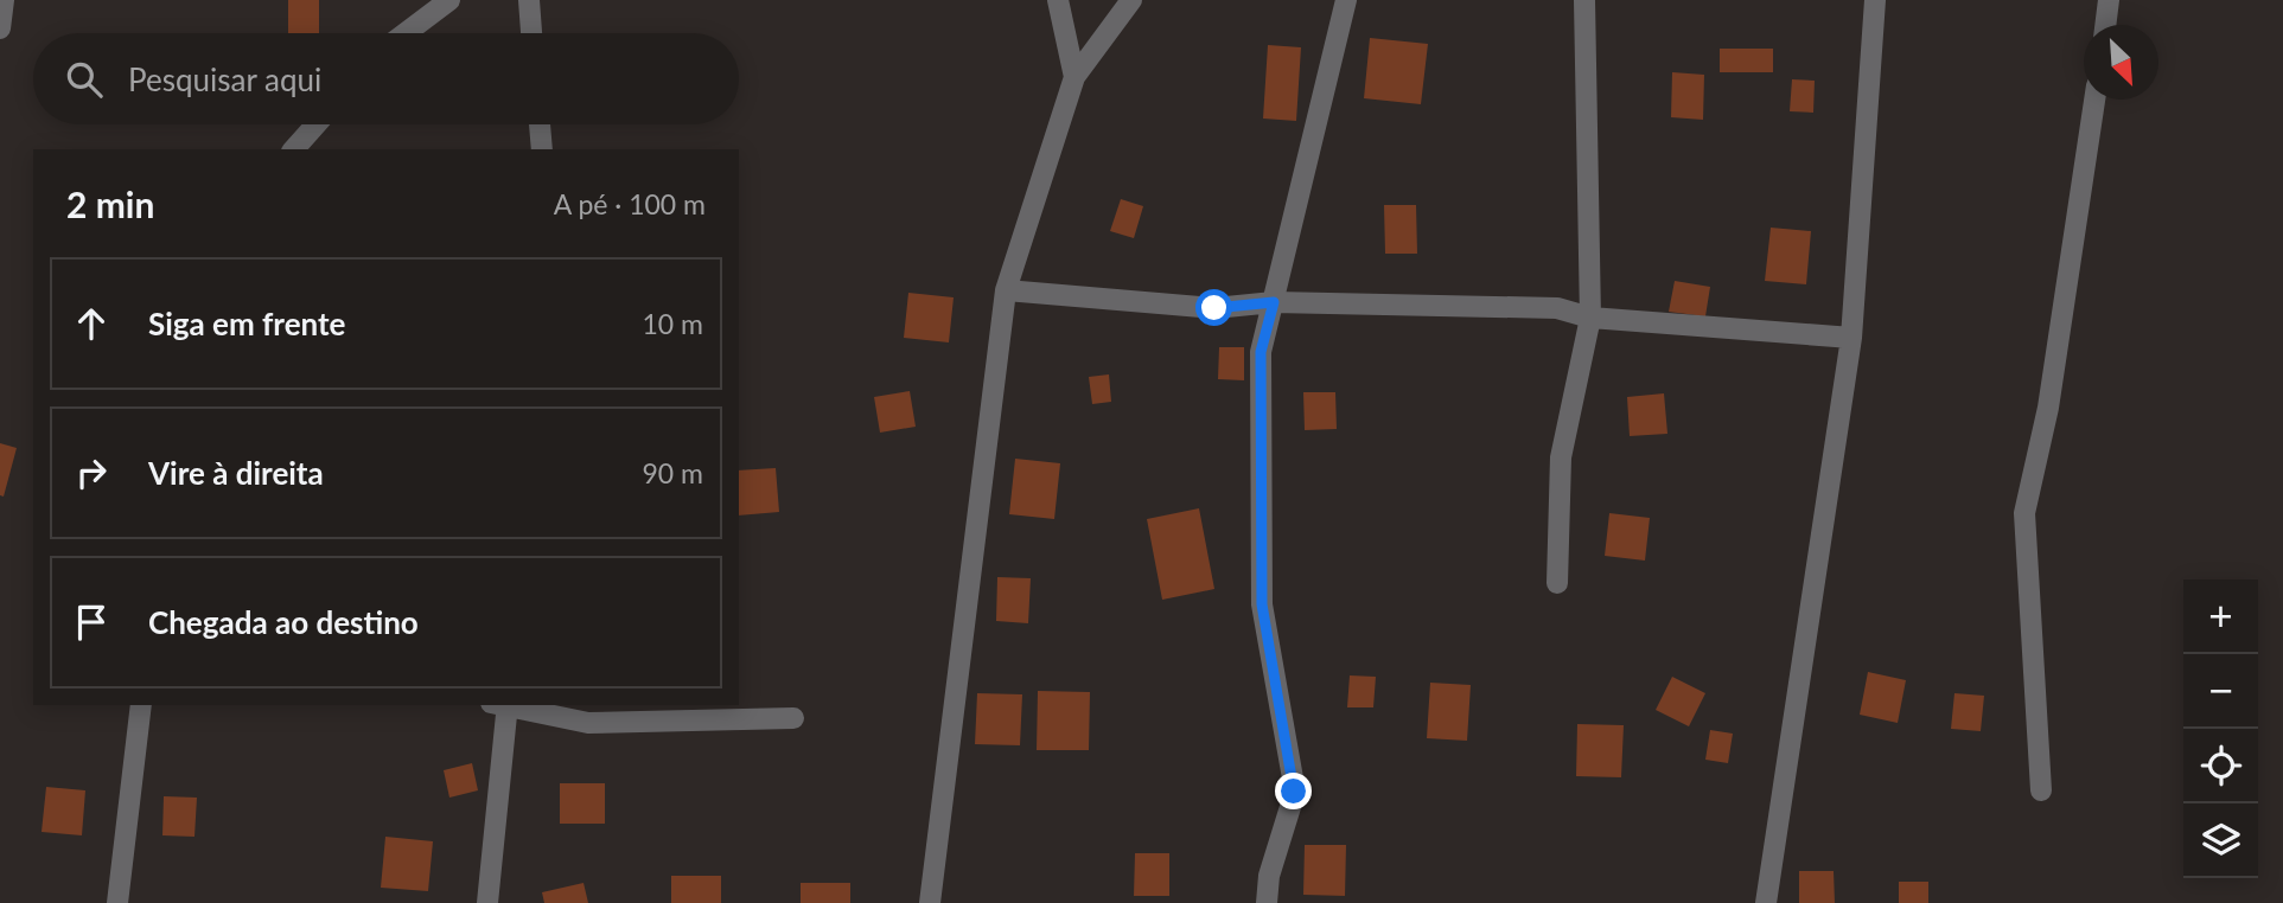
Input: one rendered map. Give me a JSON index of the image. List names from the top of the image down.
{
  "north": "bottom right",
  "page": {
    "search": "Pesquisar aqui",
    "heading": ["2 min", "A pé · 100 m"],
    "list": [
      ["Siga em frente", "10 m"],
      ["Vire à direita", "90 m"],
      "Chegada ao destino"
    ],
    "map_buttons": ["+", "−"]
  }
}
